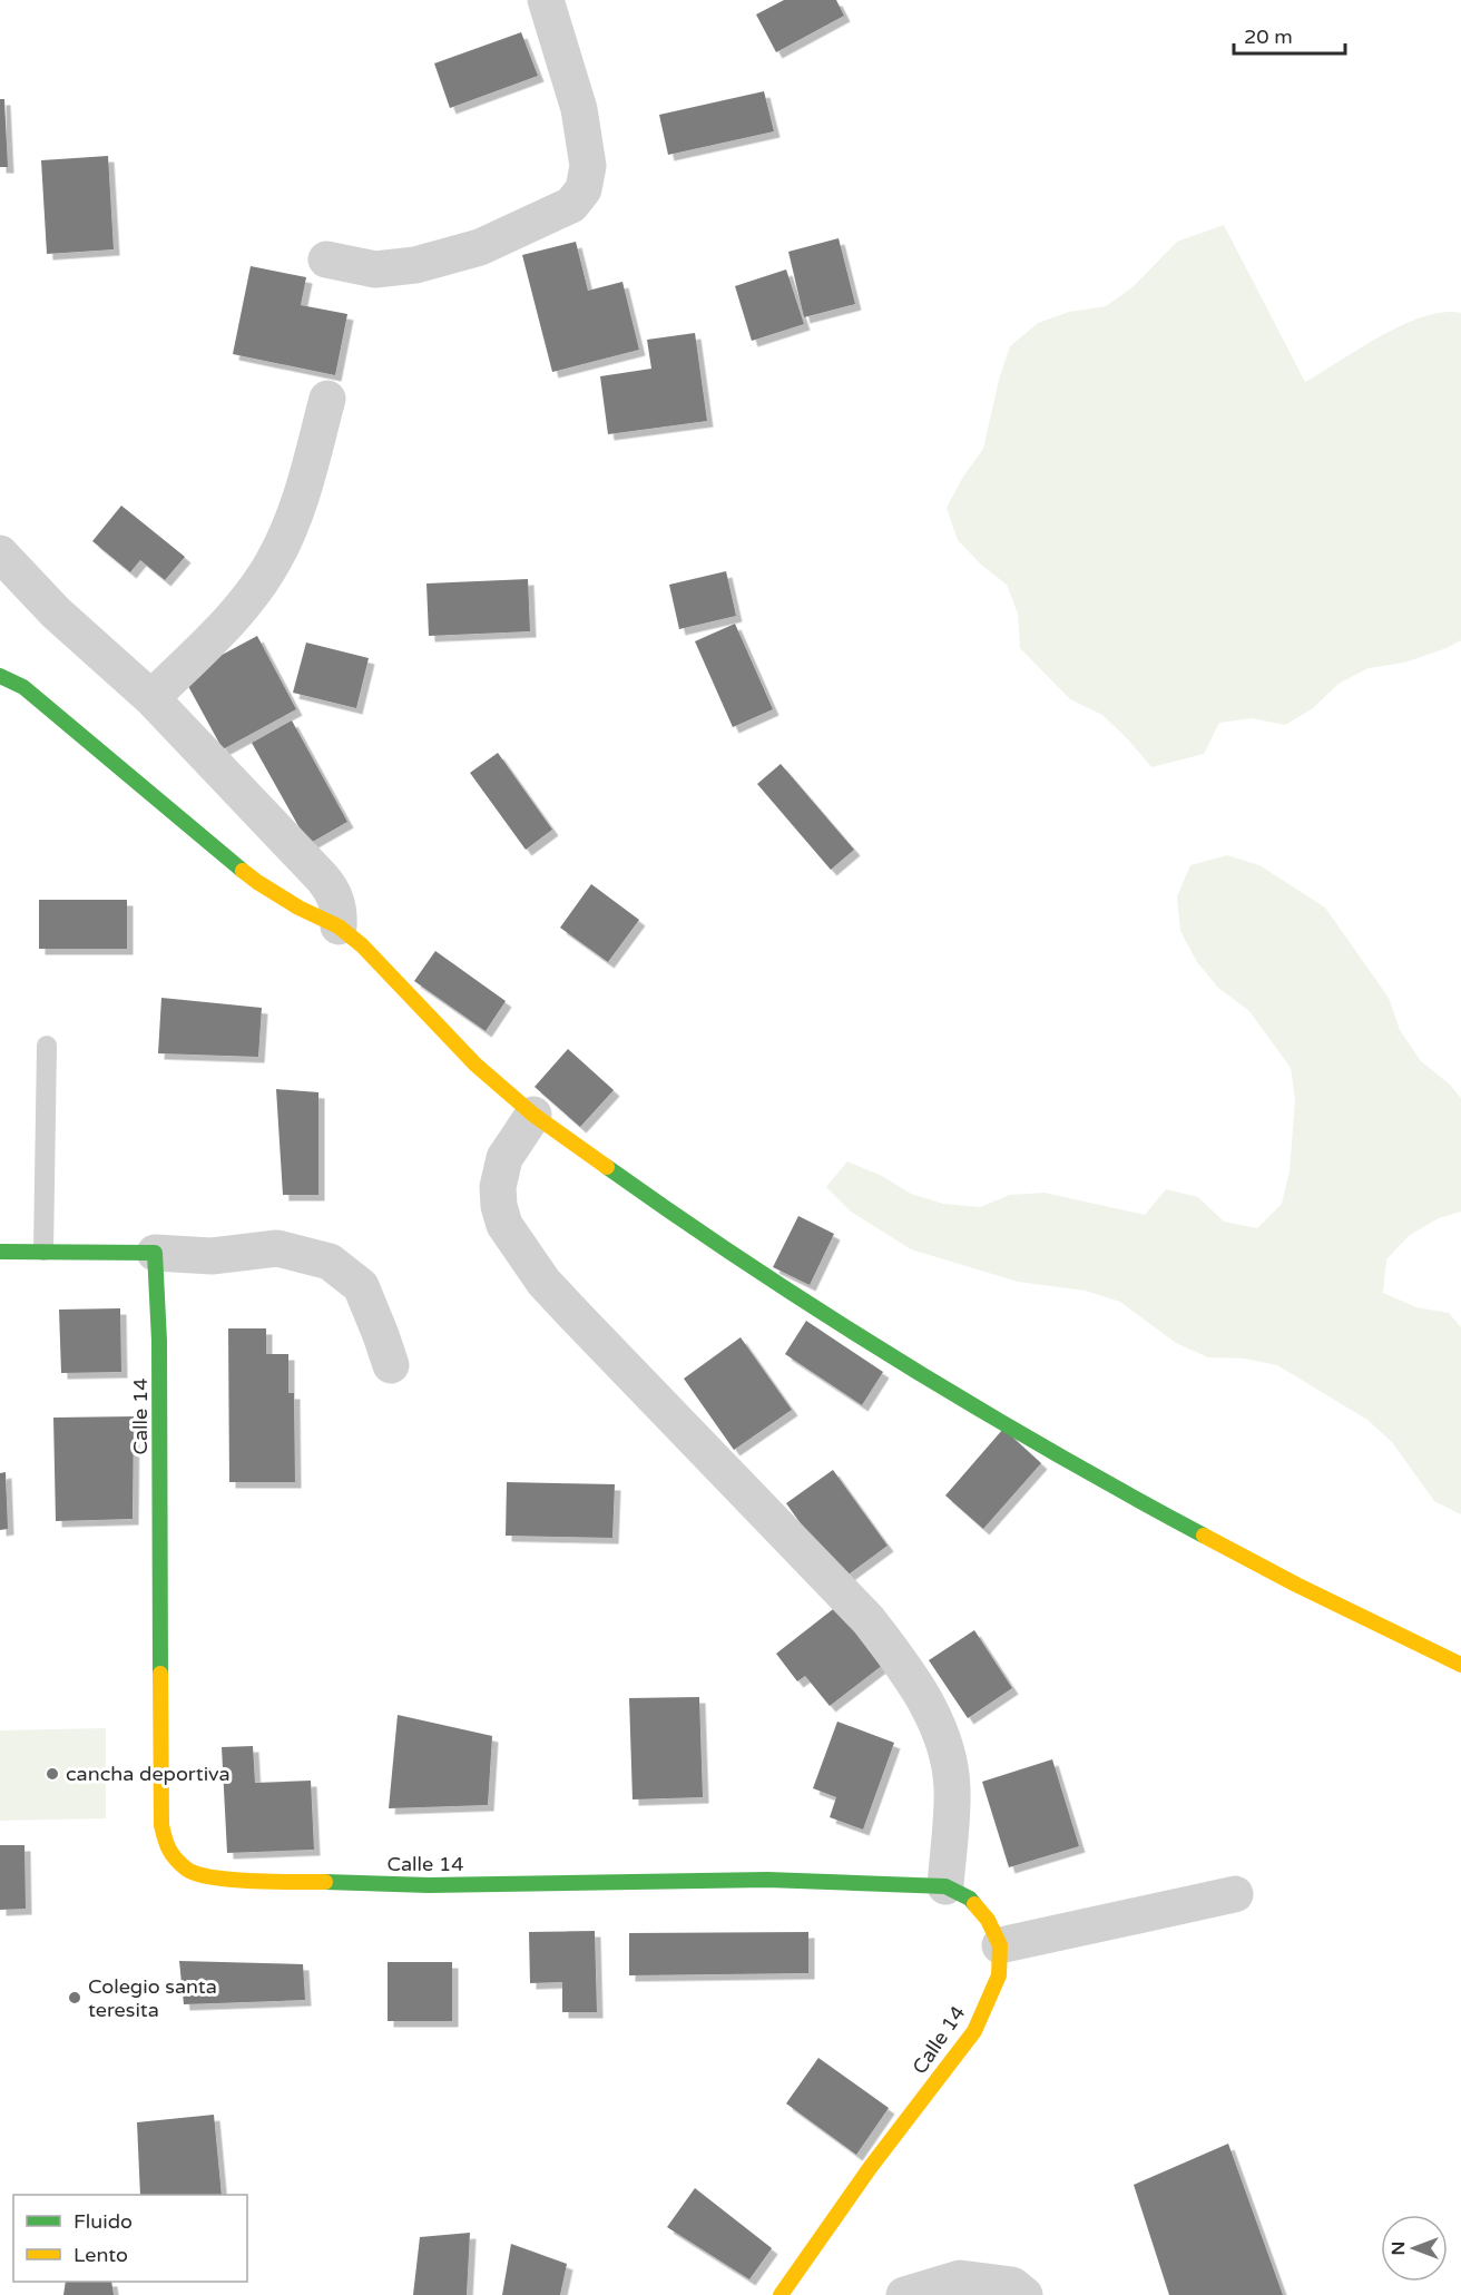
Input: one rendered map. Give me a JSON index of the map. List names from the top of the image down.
{
  "streets": {
    "street": ["Calle 14"]
  },
  "places": ["cancha deportiva", "Colegio santa teresita"],
  "legend": ["Fluido", "Lento"],
  "scale_bar": "20 m",
  "north": "left"
}
